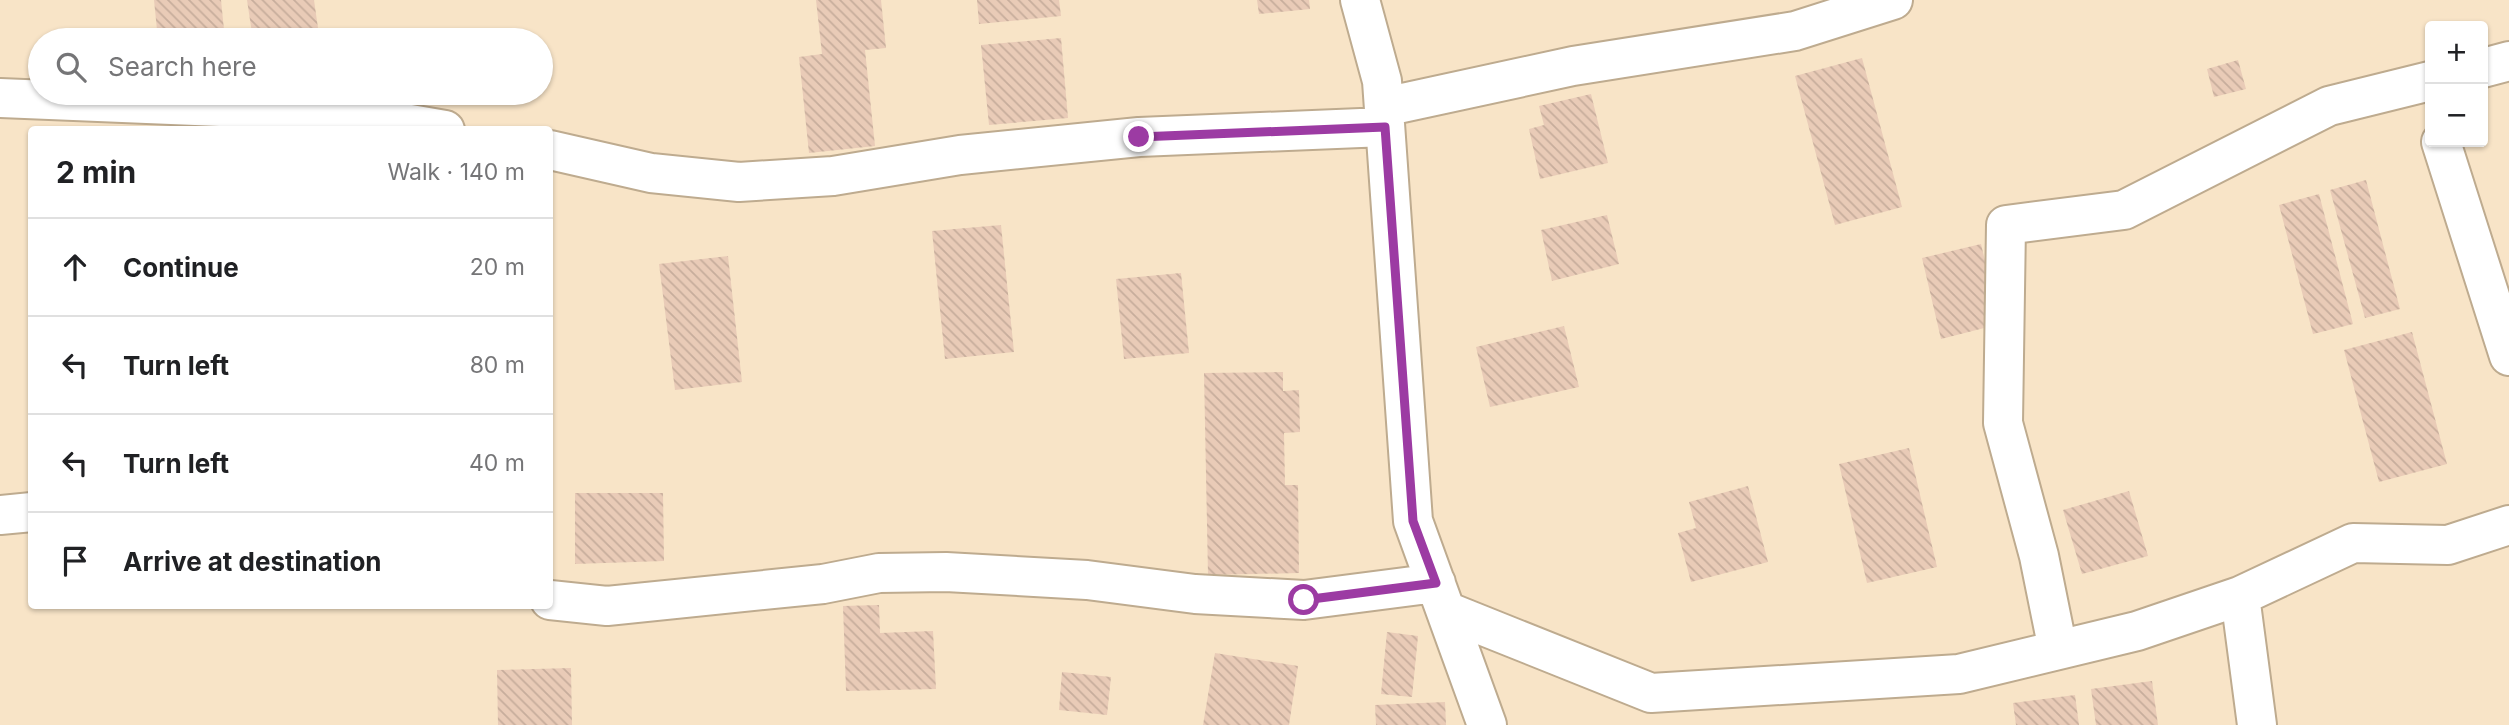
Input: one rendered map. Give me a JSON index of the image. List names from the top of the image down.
{
  "page": {
    "map_buttons": ["+", "−"],
    "search": "Search here",
    "heading": ["2 min", "Walk · 140 m"],
    "list": [
      ["Continue", "20 m"],
      ["Turn left", "80 m"],
      ["Turn left", "40 m"],
      "Arrive at destination"
    ]
  }
}
